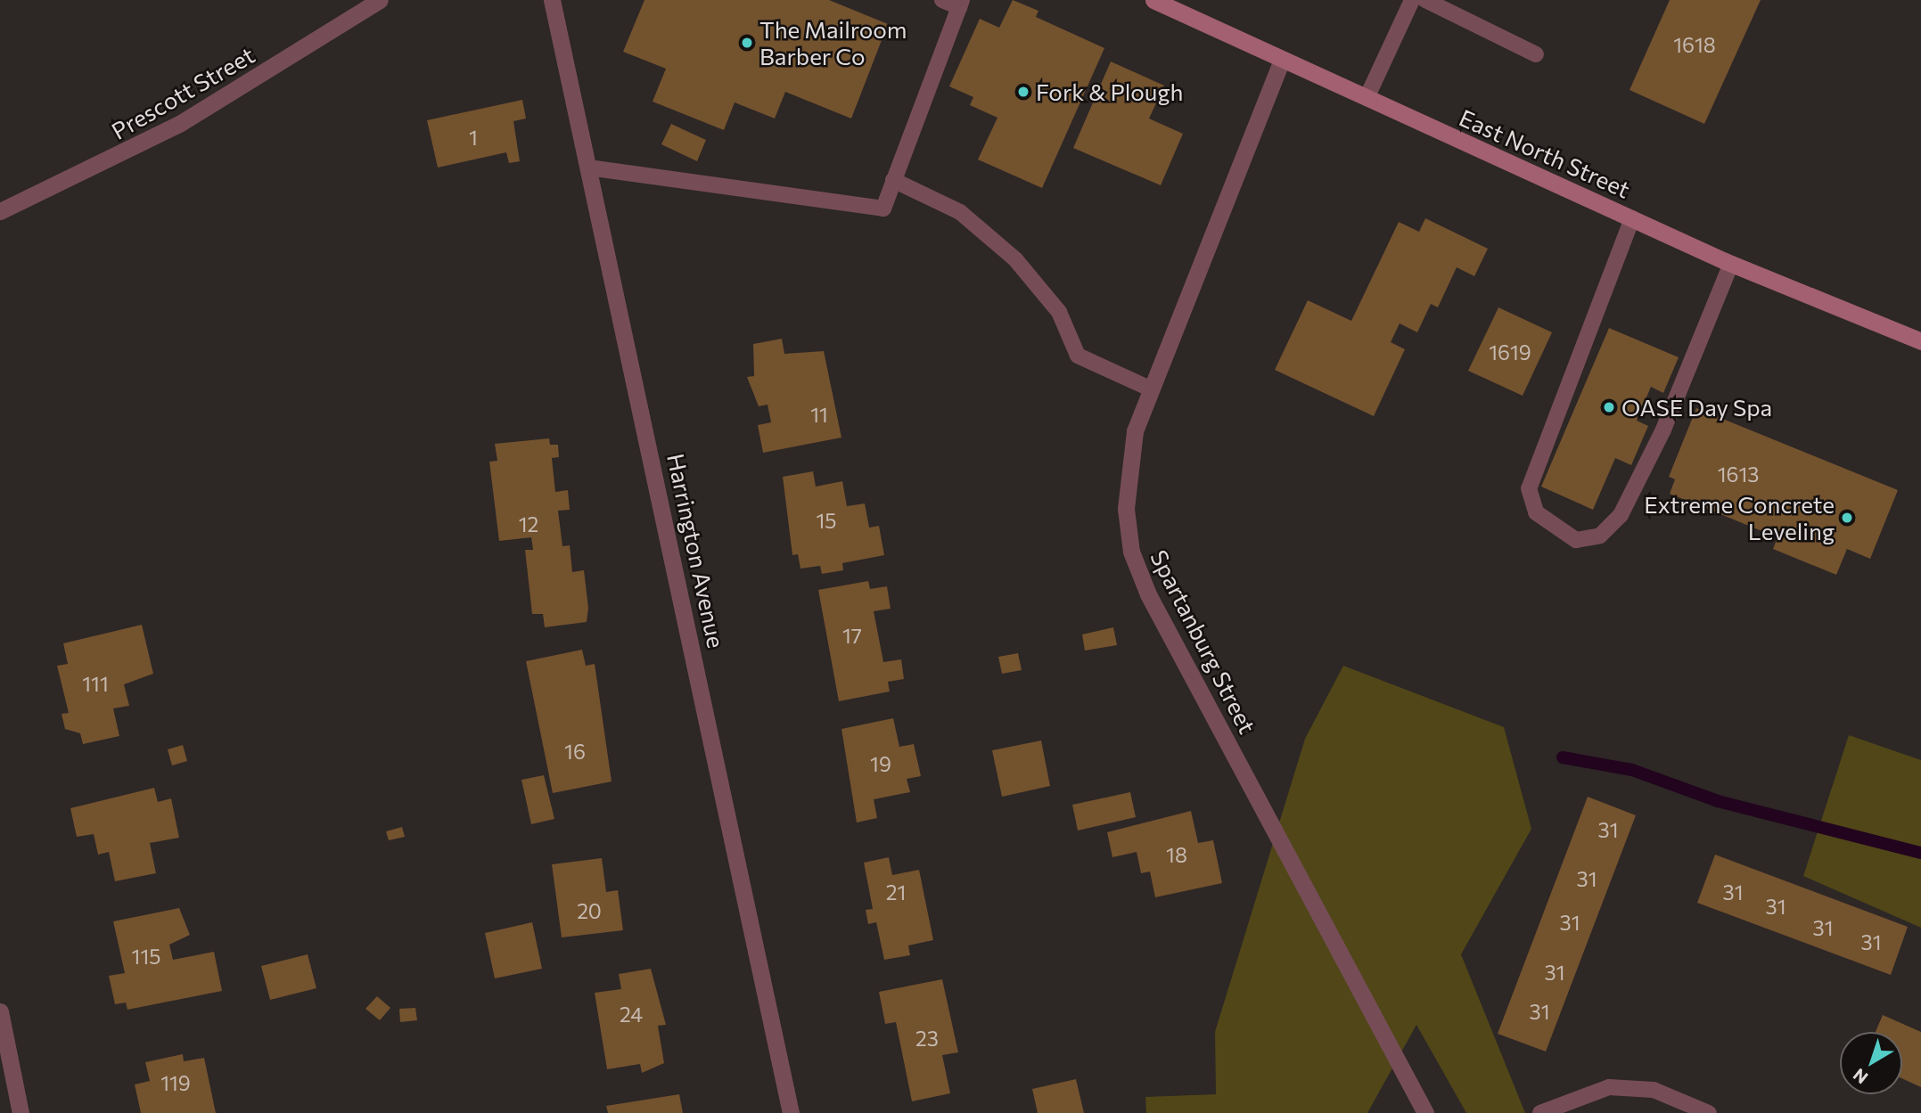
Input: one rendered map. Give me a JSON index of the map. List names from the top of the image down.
{
  "streets": {
    "main road": ["East North Street"],
    "street": ["Prescott Street", "Harrington Avenue", "Spartanburg Street"]
  },
  "crossings": [
    ["East North Street", "Spartanburg Street"]
  ],
  "places": [
    "The Mailroom Barber Co",
    "Fork & Plough",
    "OASE Day Spa",
    "Extreme Concrete Leveling"
  ],
  "house_numbers": [
    "1618",
    "1",
    "1619",
    "11",
    "1613",
    "15",
    "12",
    "17",
    "111",
    "16",
    "19",
    "31",
    "18",
    "31",
    "21",
    "31",
    "31",
    "20",
    "31",
    "31",
    "31",
    "115",
    "31",
    "31",
    "24",
    "23",
    "119"
  ],
  "north": "bottom left"
}
